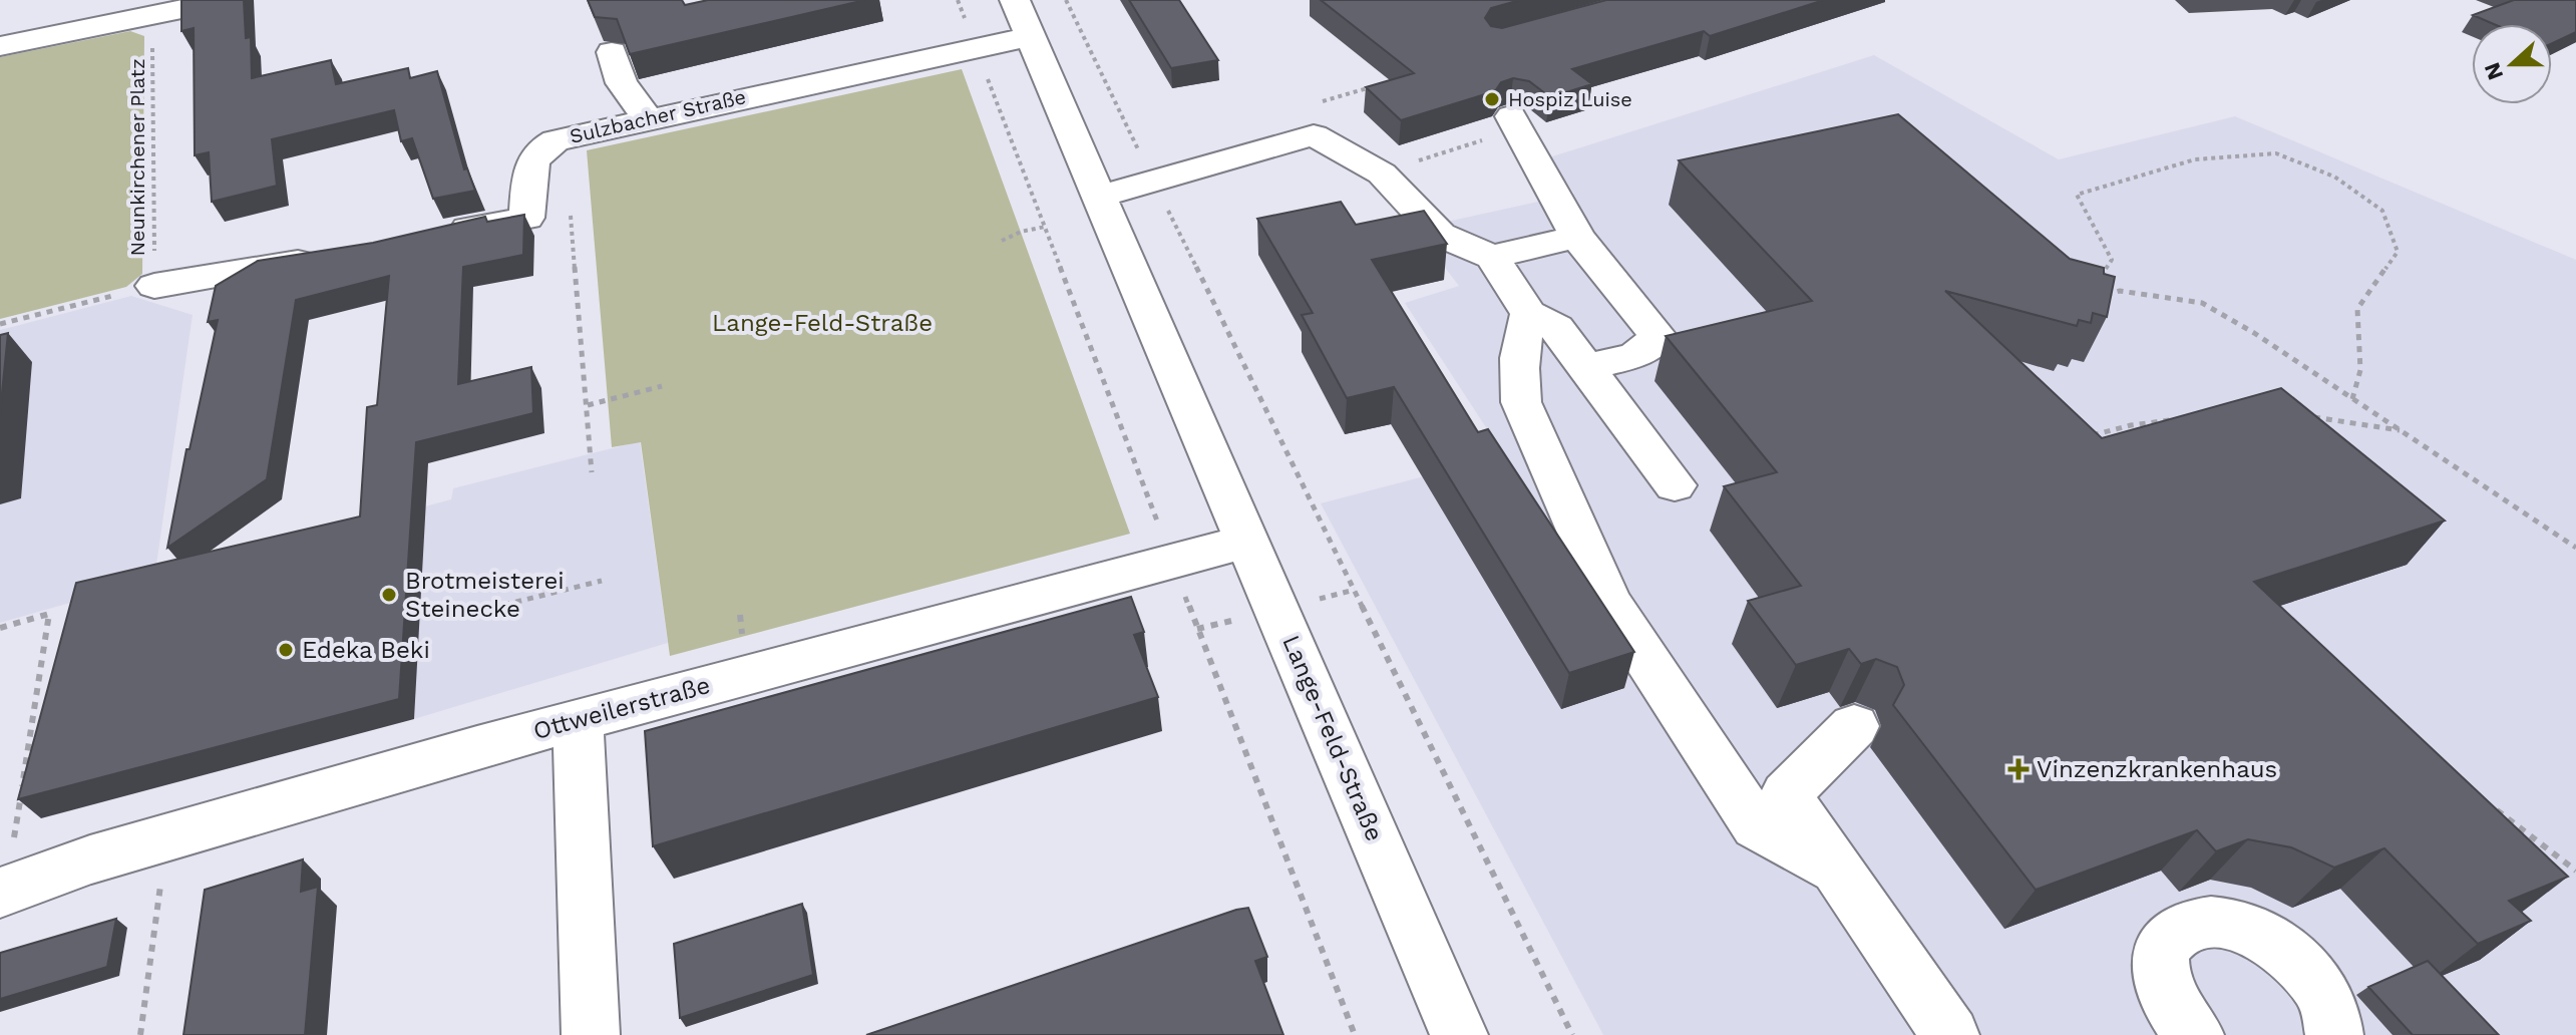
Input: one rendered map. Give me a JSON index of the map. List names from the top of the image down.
{
  "streets": {
    "street": ["Sulzbacher Straße", "Ottweilerstraße", "Lange-Feld-Straße"],
    "path": ["Neunkirchener Platz"]
  },
  "crossings": [
    ["Sulzbacher Straße", "Lange-Feld-Straße"],
    ["Ottweilerstraße", "Lange-Feld-Straße"]
  ],
  "parks": ["Lange-Feld-Straße"],
  "places": {
    "other": ["Hospiz Luise", "Brotmeisterei Steinecke", "Edeka Beki"],
    "health": ["Vinzenzkrankenhaus"]
  },
  "north": "left"
}
